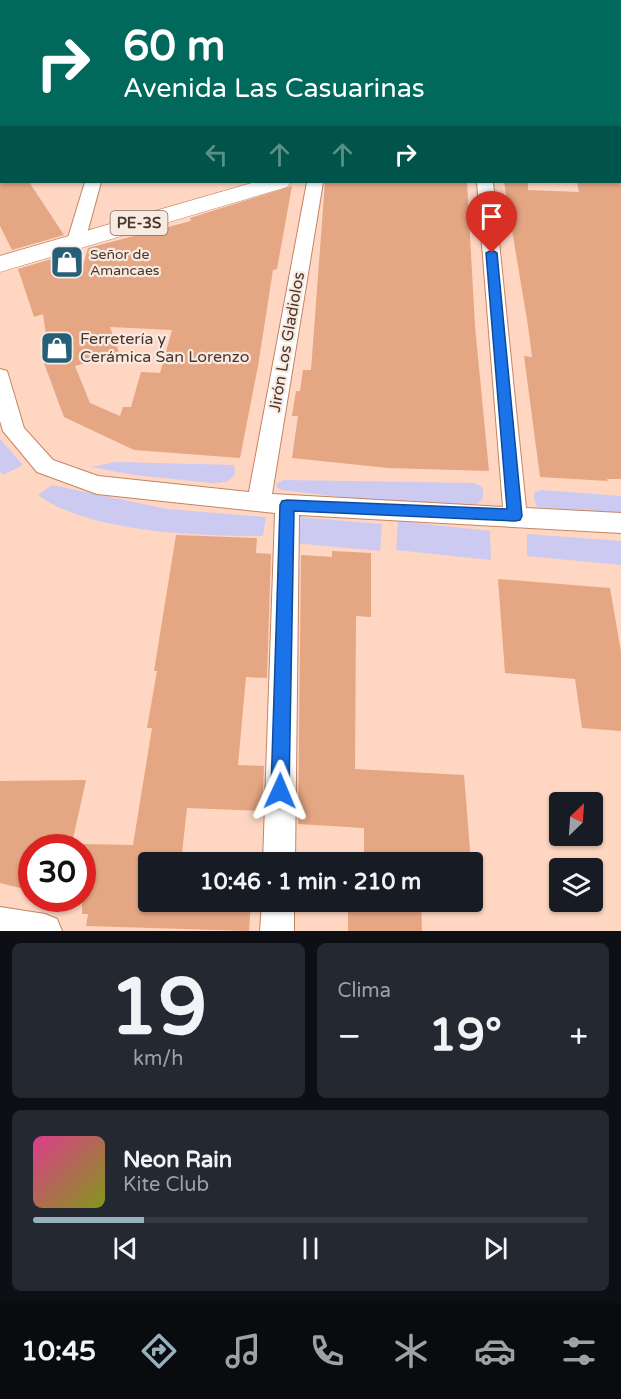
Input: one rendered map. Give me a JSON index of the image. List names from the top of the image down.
{
  "streets": {
    "highway": ["PE-3S"],
    "street": ["Jirón Los Gladiolos"]
  },
  "places": {
    "shop": ["Señor de Amancaes", "Ferretería y Cerámica San Lorenzo"]
  },
  "north": "top right",
  "page": {
    "turn": ["60 m", "Avenida Las Casuarinas"],
    "limit": "30",
    "trip": "10:46 · 1 min · 210 m",
    "tile": [
      ["19", "km/h"],
      "Clima"
    ],
    "heat": ["−", "19°", "+"],
    "song": ["Neon Rain", "Kite Club"],
    "tabs": "10:45"
  }
}
